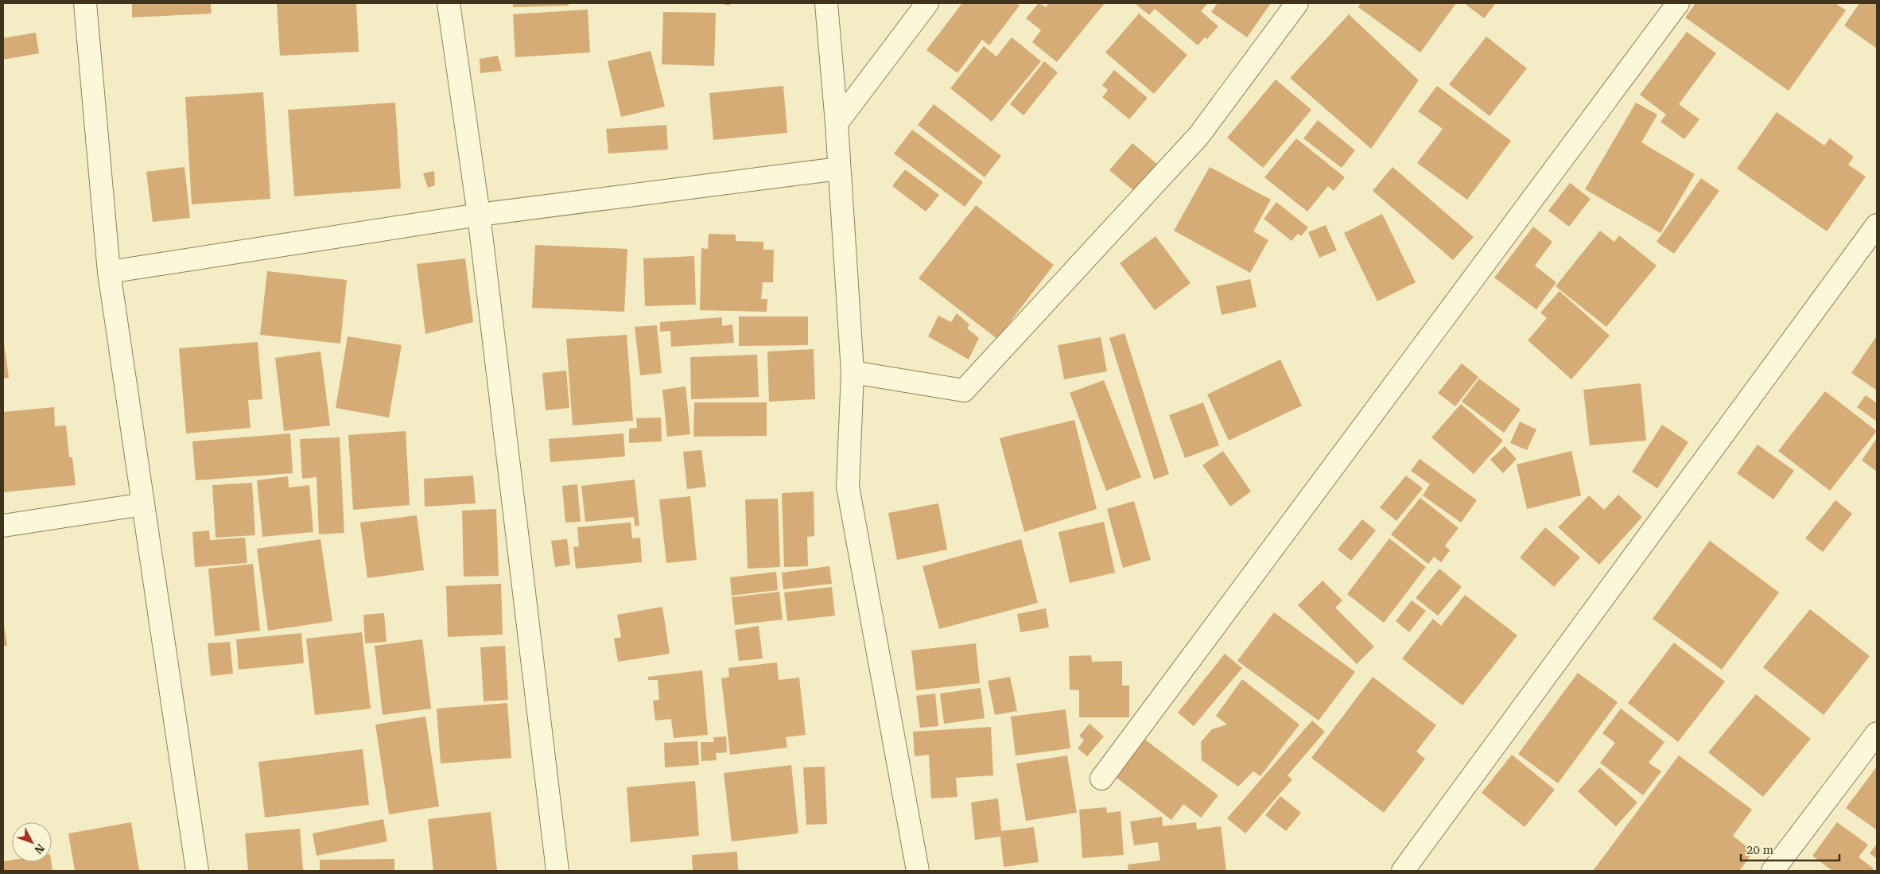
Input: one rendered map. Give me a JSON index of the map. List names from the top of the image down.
{
  "scale_bar": "20 m",
  "north": "bottom right"
}
